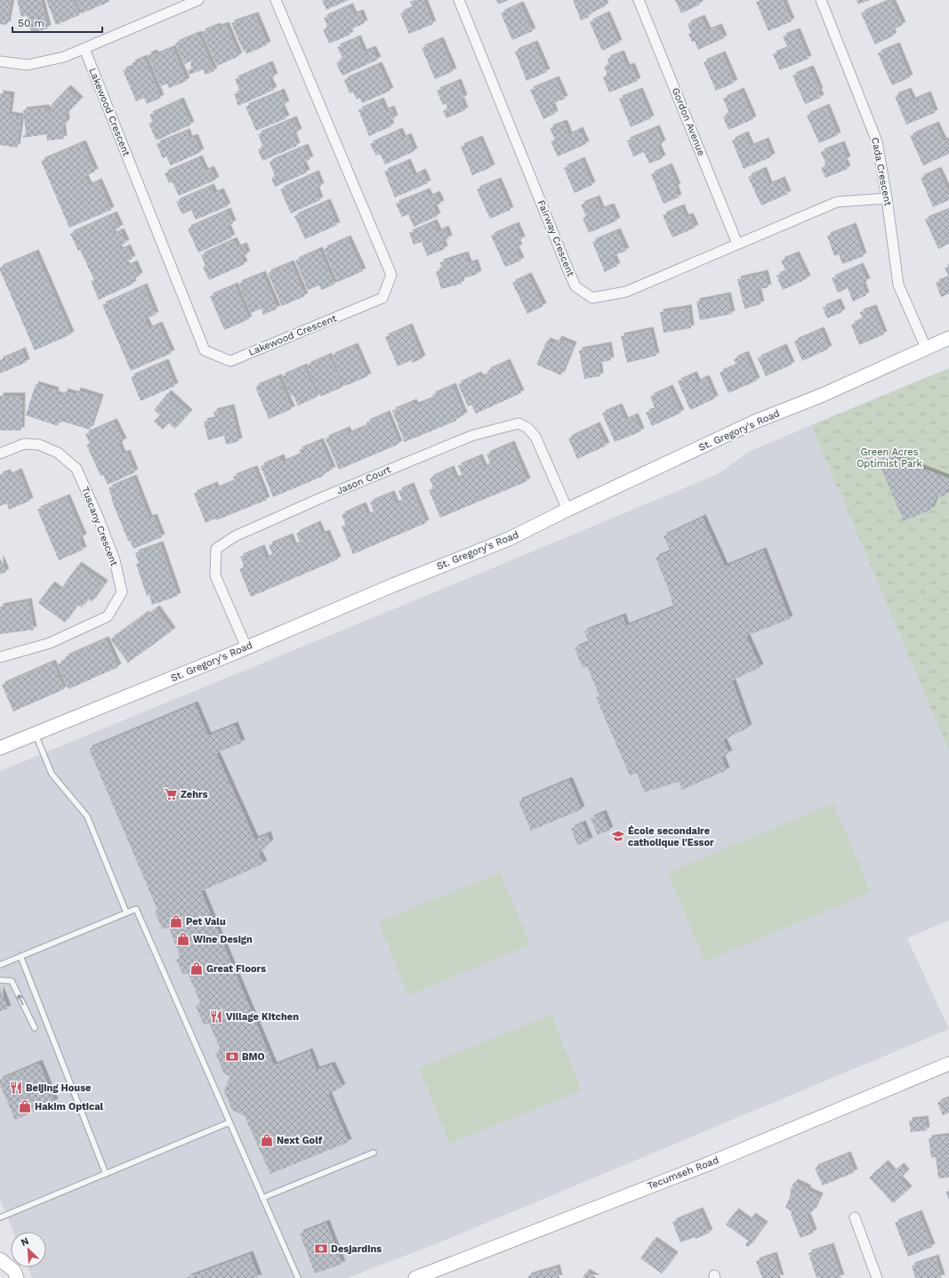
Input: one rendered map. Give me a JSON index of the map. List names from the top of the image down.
{
  "streets": {
    "street": [
      "Lakewood Crescent",
      "Gordon Avenue",
      "Cada Crescent",
      "Fairway Crescent",
      "St. Gregory's Road",
      "Jason Court",
      "Tuscany Crescent",
      "Tecumseh Road"
    ]
  },
  "crossings": [
    ["Gordon Avenue", "Fairway Crescent"],
    ["Cada Crescent", "Fairway Crescent"],
    ["Cada Crescent", "St. Gregory's Road"],
    ["St. Gregory's Road", "Jason Court"]
  ],
  "parks": ["Green Acres Optimist Park"],
  "places": {
    "supermarket": ["Zehrs"],
    "school or university": ["École secondaire catholique l'Essor"],
    "shop": [
      "Pet Valu",
      "Wine Design",
      "Great Floors",
      "Hakim Optical",
      "Next Golf"
    ],
    "restaurant": ["Village Kitchen", "Beijing House"],
    "bank": ["BMO", "Desjardins"]
  },
  "scale_bar": "50 m",
  "north": "top left"
}
